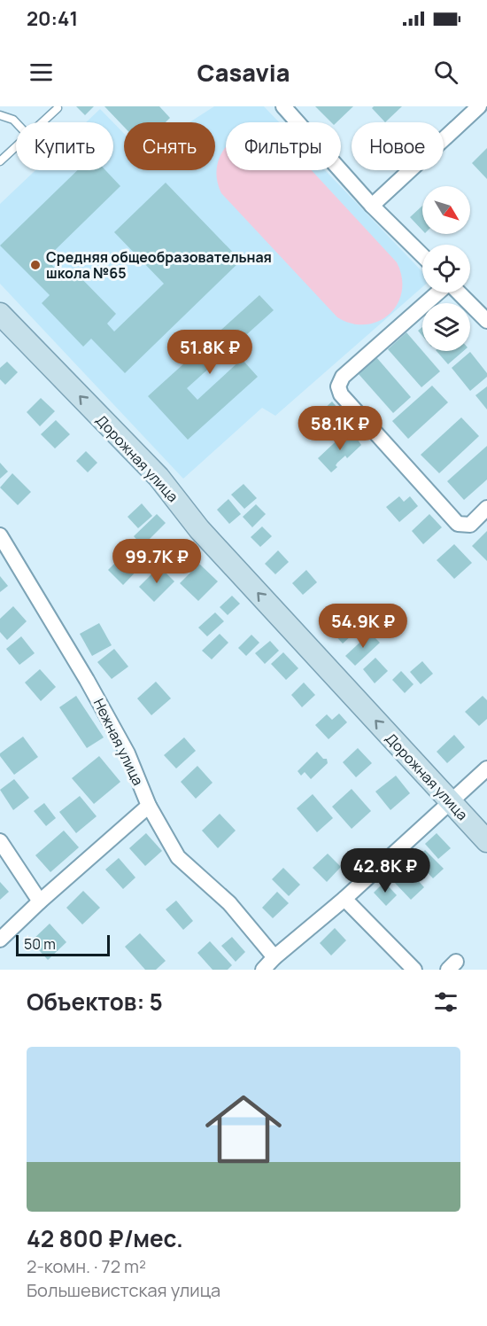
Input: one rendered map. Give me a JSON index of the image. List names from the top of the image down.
{
  "streets": {
    "street": ["Дорожная улица", "Нежная улица"]
  },
  "one_way": ["Дорожная улица"],
  "places": ["Средняя общеобразовательная школа №65"],
  "scale_bar": "50 m",
  "north": "bottom right",
  "page": {
    "status": "20:41",
    "header": "Casavia",
    "chip": [
      "Купить",
      "Снять",
      "Фильтры",
      "Новое"
    ],
    "price": [
      "51.8K ₽",
      "58.1K ₽",
      "99.7K ₽",
      "54.9K ₽",
      "42.8K ₽"
    ],
    "scale": "50 m",
    "heading": "Объектов: 5",
    "list": [
      {
        "name": "42 800 ₽/мес.",
        "note": "2-комн. · 72 m² · Большевистская улица"
      }
    ]
  }
}
